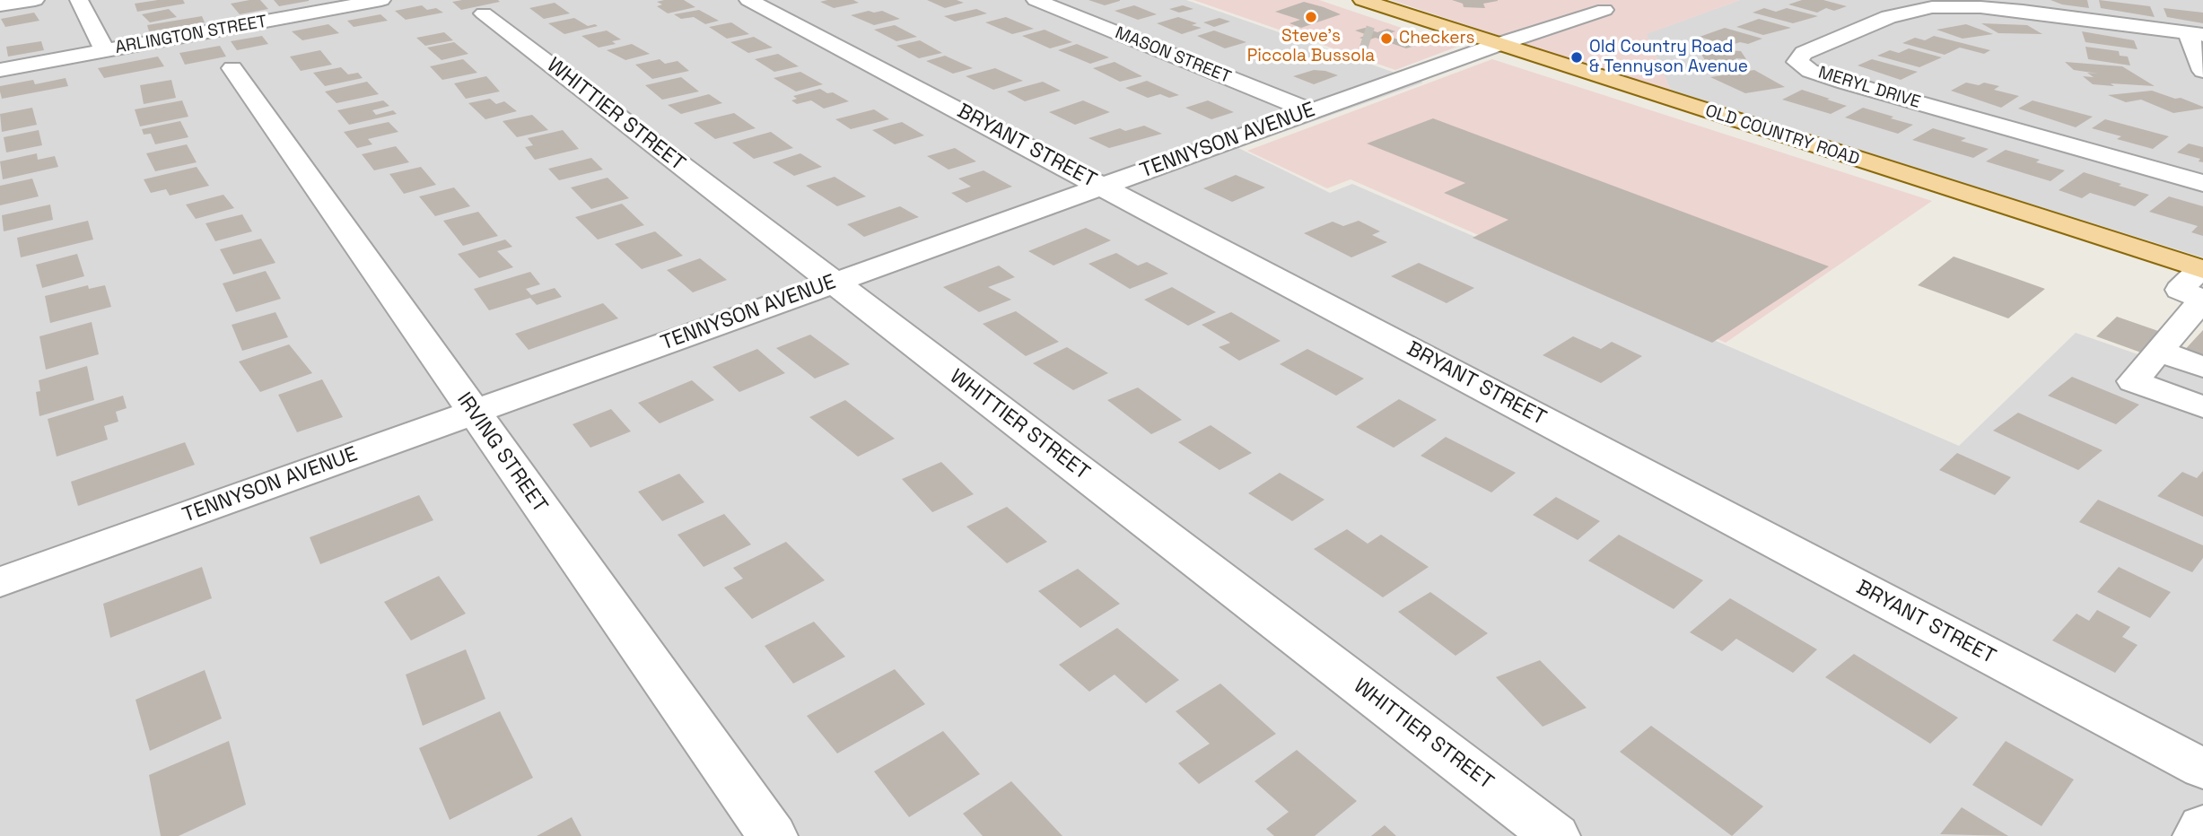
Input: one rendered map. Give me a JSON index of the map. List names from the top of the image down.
{
  "streets": {
    "main road": ["OLD COUNTRY ROAD"],
    "street": [
      "ARLINGTON STREET",
      "MASON STREET",
      "MERYL DRIVE",
      "WHITTIER STREET",
      "TENNYSON AVENUE",
      "BRYANT STREET",
      "IRVING STREET"
    ]
  },
  "crossings": [
    ["MASON STREET", "TENNYSON AVENUE"],
    ["WHITTIER STREET", "TENNYSON AVENUE"],
    ["OLD COUNTRY ROAD", "TENNYSON AVENUE"],
    ["TENNYSON AVENUE", "BRYANT STREET"],
    ["TENNYSON AVENUE", "IRVING STREET"]
  ],
  "places": ["Steve's Piccola Bussola", "Checkers", "Old Country Road & Tennyson Avenue"]
}
